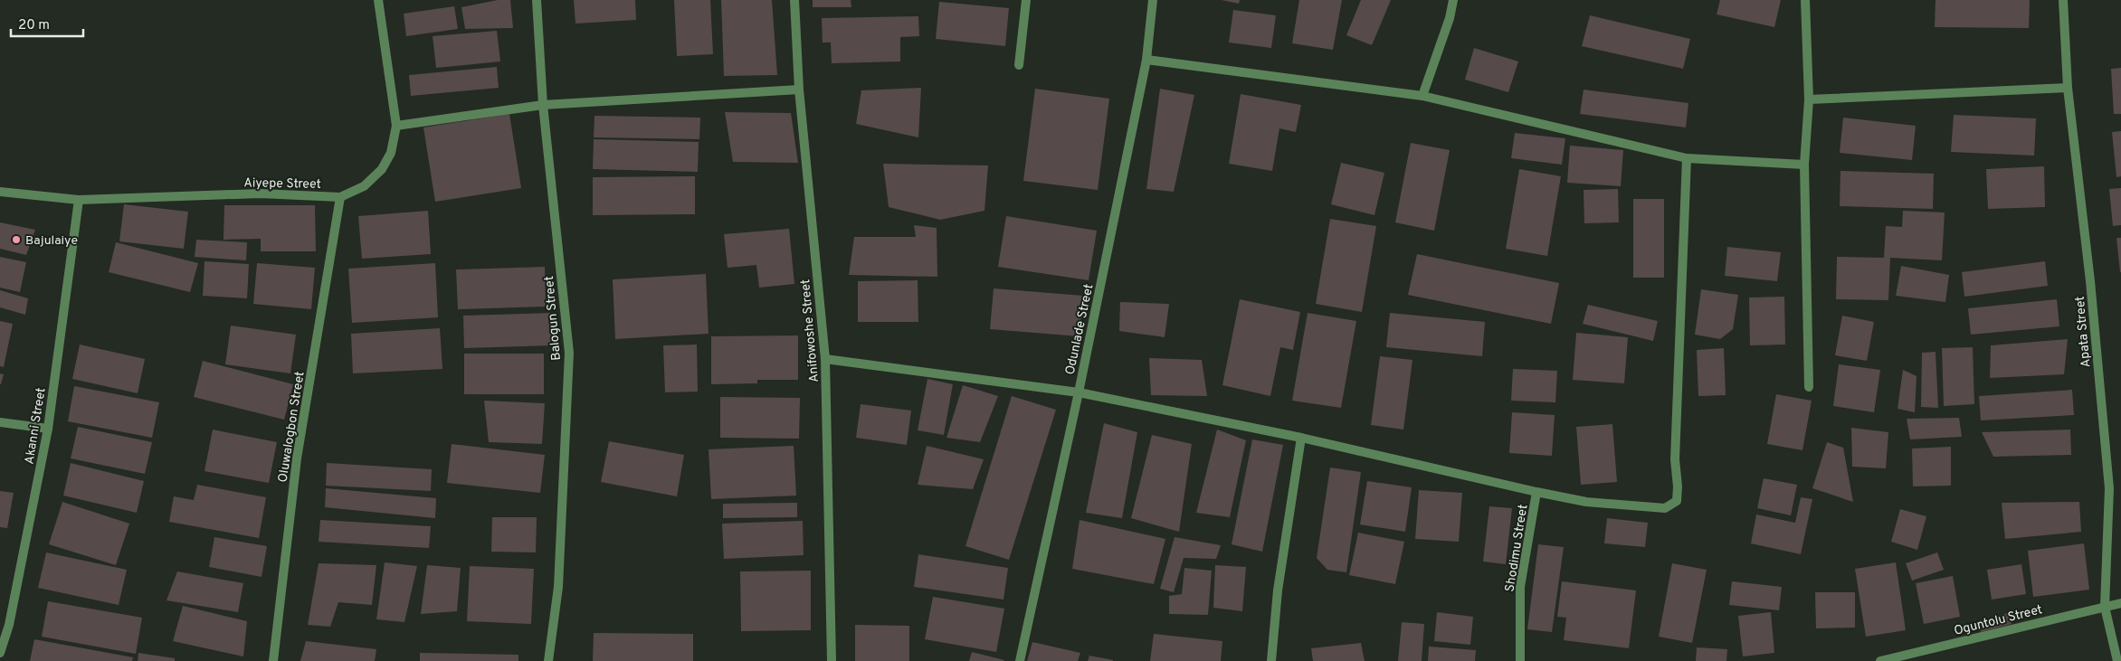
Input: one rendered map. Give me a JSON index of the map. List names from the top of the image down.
{
  "streets": {
    "street": [
      "Aiyepe Street",
      "Balogun Street",
      "Odunlade Street",
      "Anifowoshe Street",
      "Apata Street",
      "Akanni Street",
      "Oluwalogbon Street",
      "Shodimu Street",
      "Oguntolu Street"
    ]
  },
  "crossings": [
    ["Aiyepe Street", "Akanni Street"],
    ["Aiyepe Street", "Oluwalogbon Street"],
    ["Apata Street", "Oguntolu Street"]
  ],
  "places": ["Bajulaiye"],
  "scale_bar": "20 m"
}
